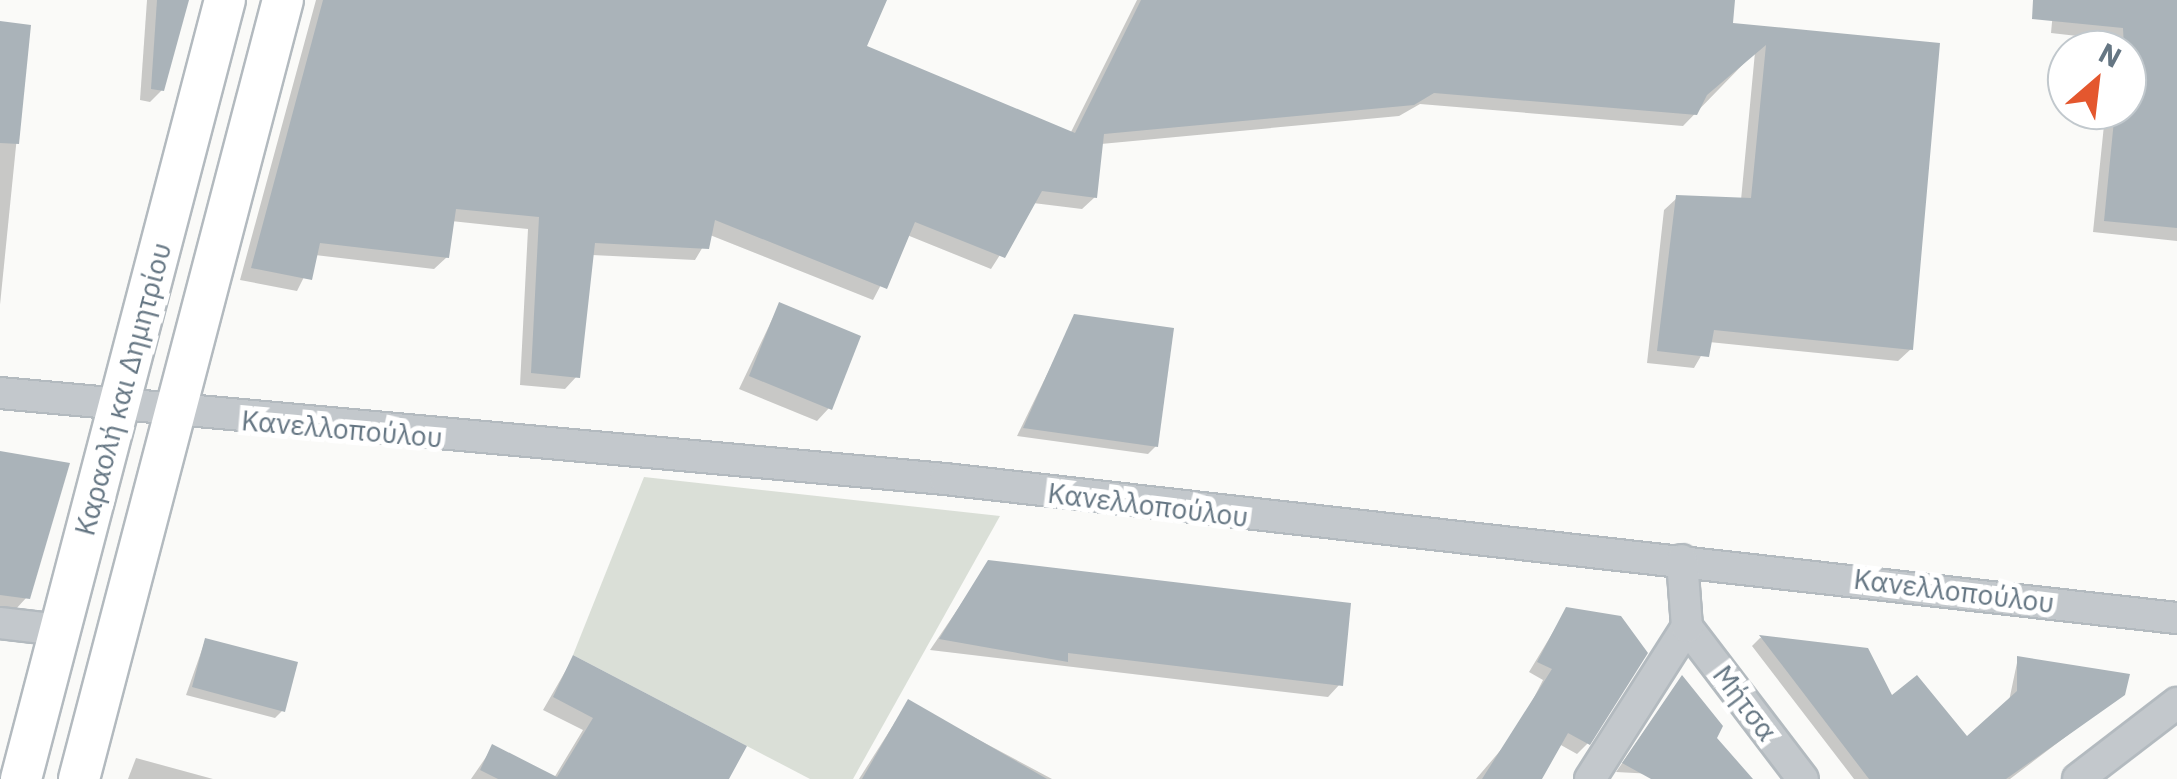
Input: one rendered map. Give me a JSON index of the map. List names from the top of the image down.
{
  "streets": {
    "main road": ["Καραολή και Δημητρίου"],
    "street": ["Κανελλοπούλου", "Μήτσα"]
  },
  "crossings": [
    ["Καραολή και Δημητρίου", "Κανελλοπούλου"]
  ],
  "north": "top right"
}
